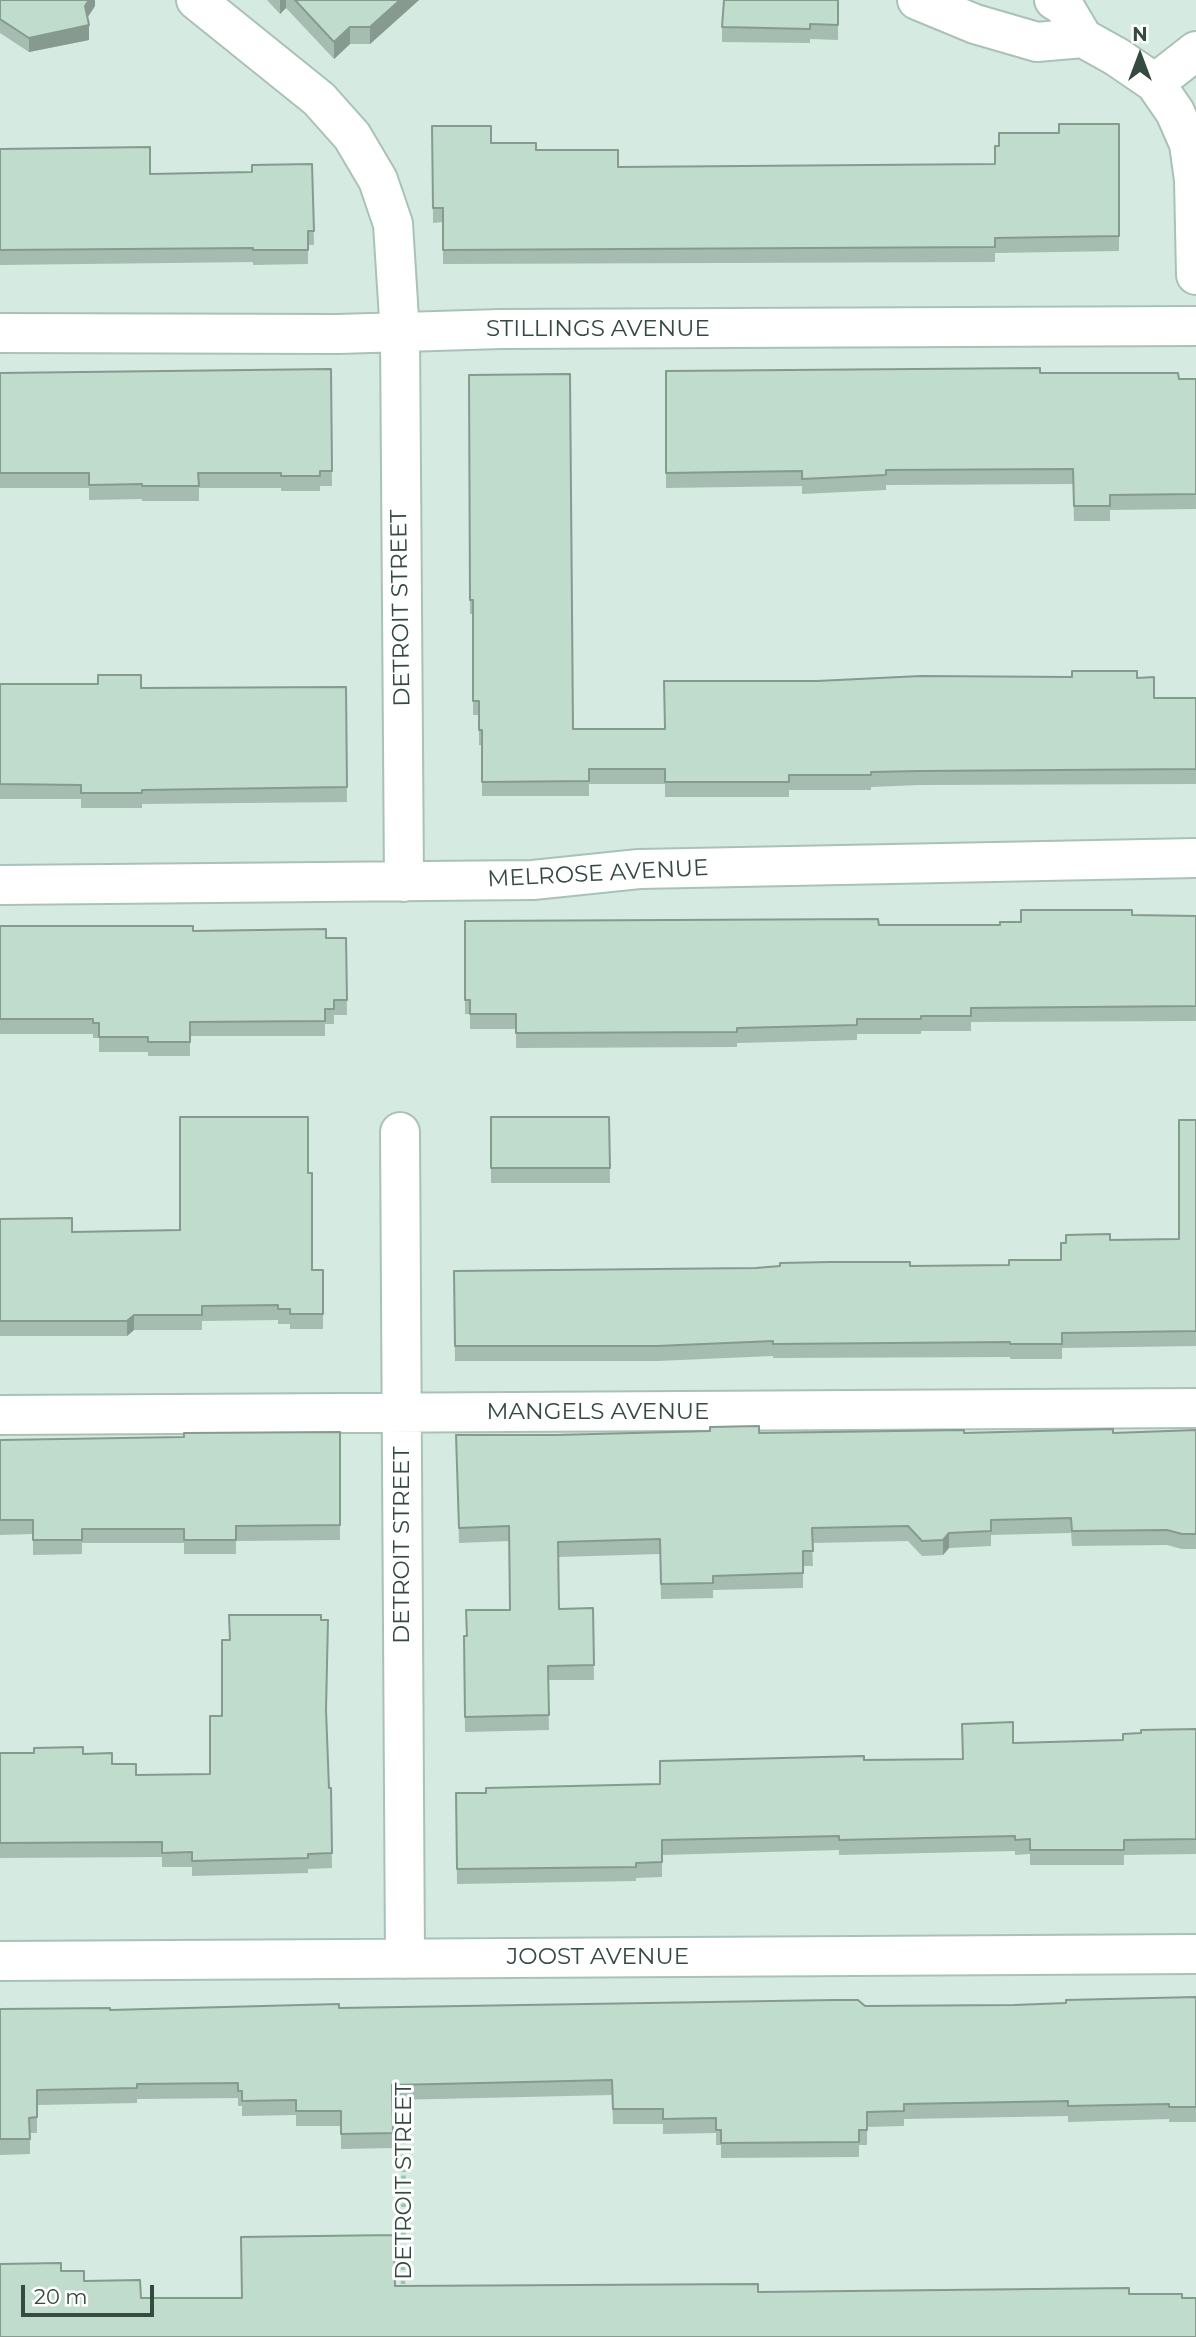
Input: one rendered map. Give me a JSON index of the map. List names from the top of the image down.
{
  "streets": {
    "street": [
      "STILLINGS AVENUE",
      "DETROIT STREET",
      "MELROSE AVENUE",
      "MANGELS AVENUE",
      "JOOST AVENUE"
    ]
  },
  "crossings": [
    ["STILLINGS AVENUE", "DETROIT STREET"],
    ["DETROIT STREET", "MELROSE AVENUE"],
    ["DETROIT STREET", "MANGELS AVENUE"],
    ["DETROIT STREET", "JOOST AVENUE"]
  ],
  "scale_bar": "20 m",
  "north": "top"
}
